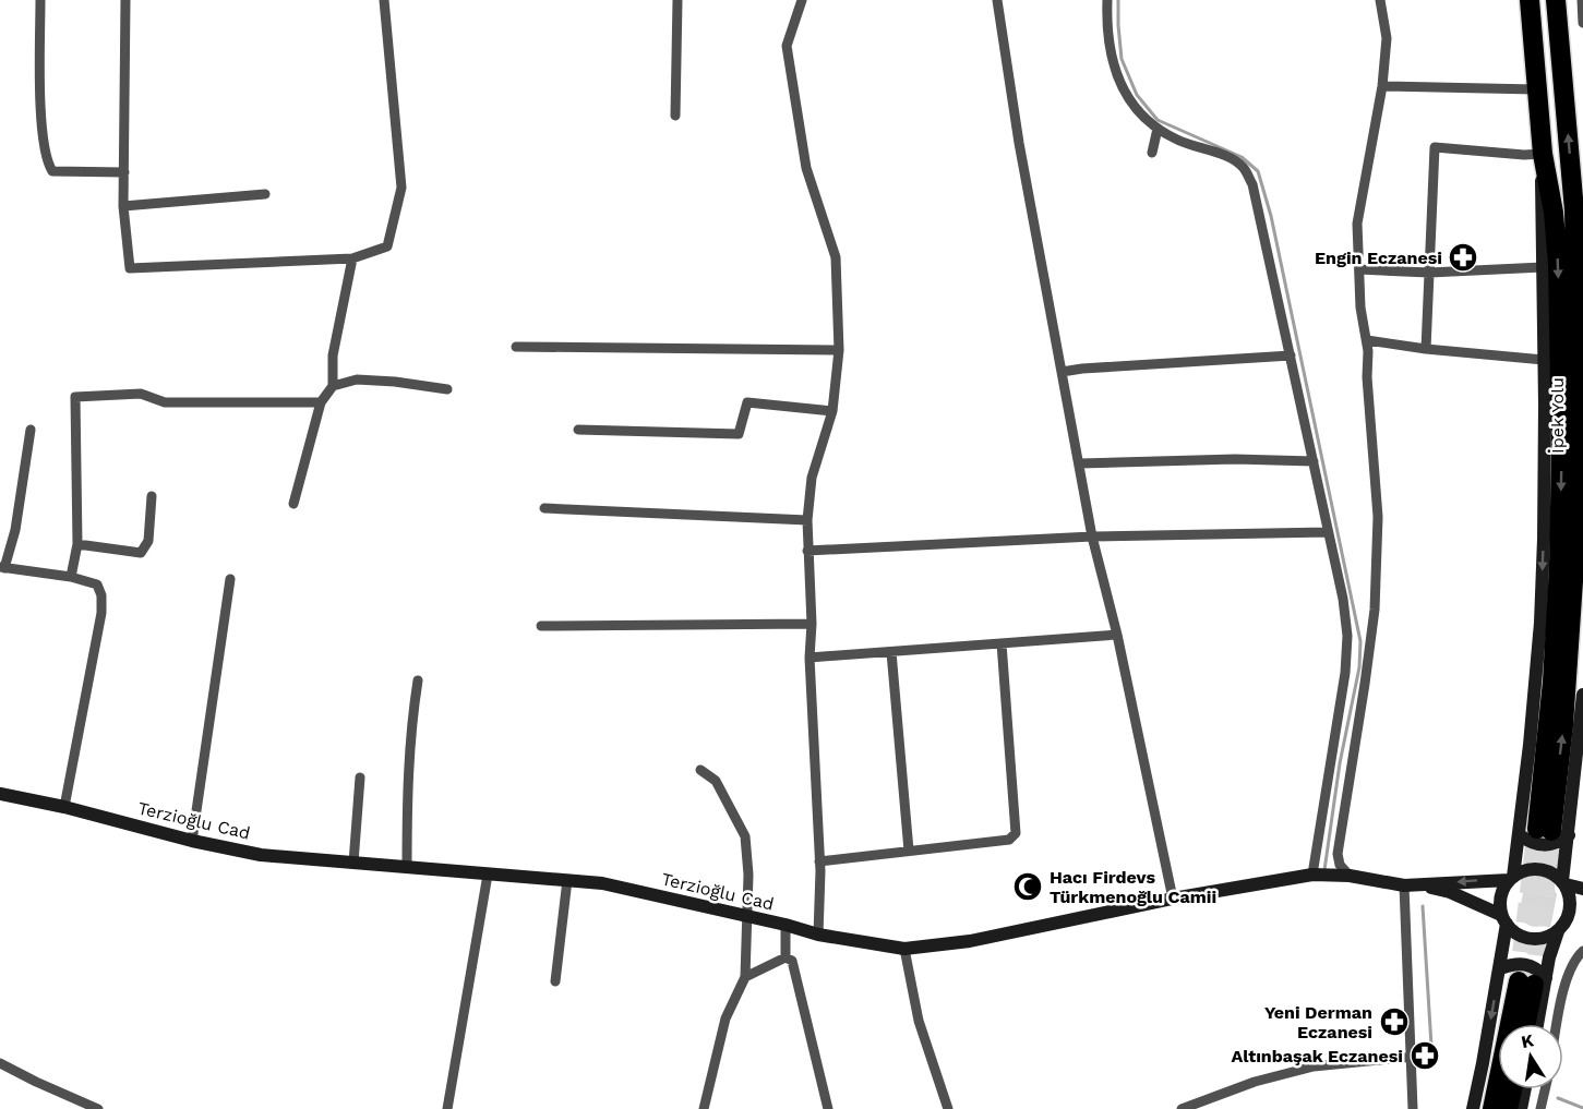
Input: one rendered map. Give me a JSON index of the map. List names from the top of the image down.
{
  "streets": {
    "highway": ["İpek Yolu"],
    "street": ["Terzioğlu Cad"]
  },
  "places": {
    "pharmacy": ["Engin Eczanesi", "Yeni Derman Eczanesi", "Altınbaşak Eczanesi"],
    "mosque": ["Hacı Firdevs Türkmenoğlu Camii"]
  },
  "north": "top"
}
